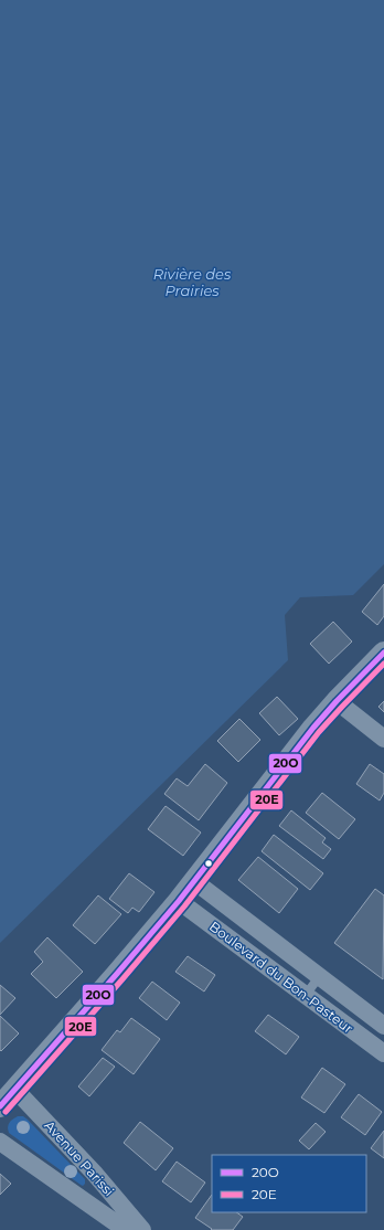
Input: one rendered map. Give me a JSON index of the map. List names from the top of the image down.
{
  "streets": {
    "street": ["Boulevard du Bon-Pasteur", "Avenue Parissi"]
  },
  "water": ["Rivière des Prairies"],
  "lines": ["transit line 20O", "transit line 20E"],
  "legend": ["20O", "20E"]
}
